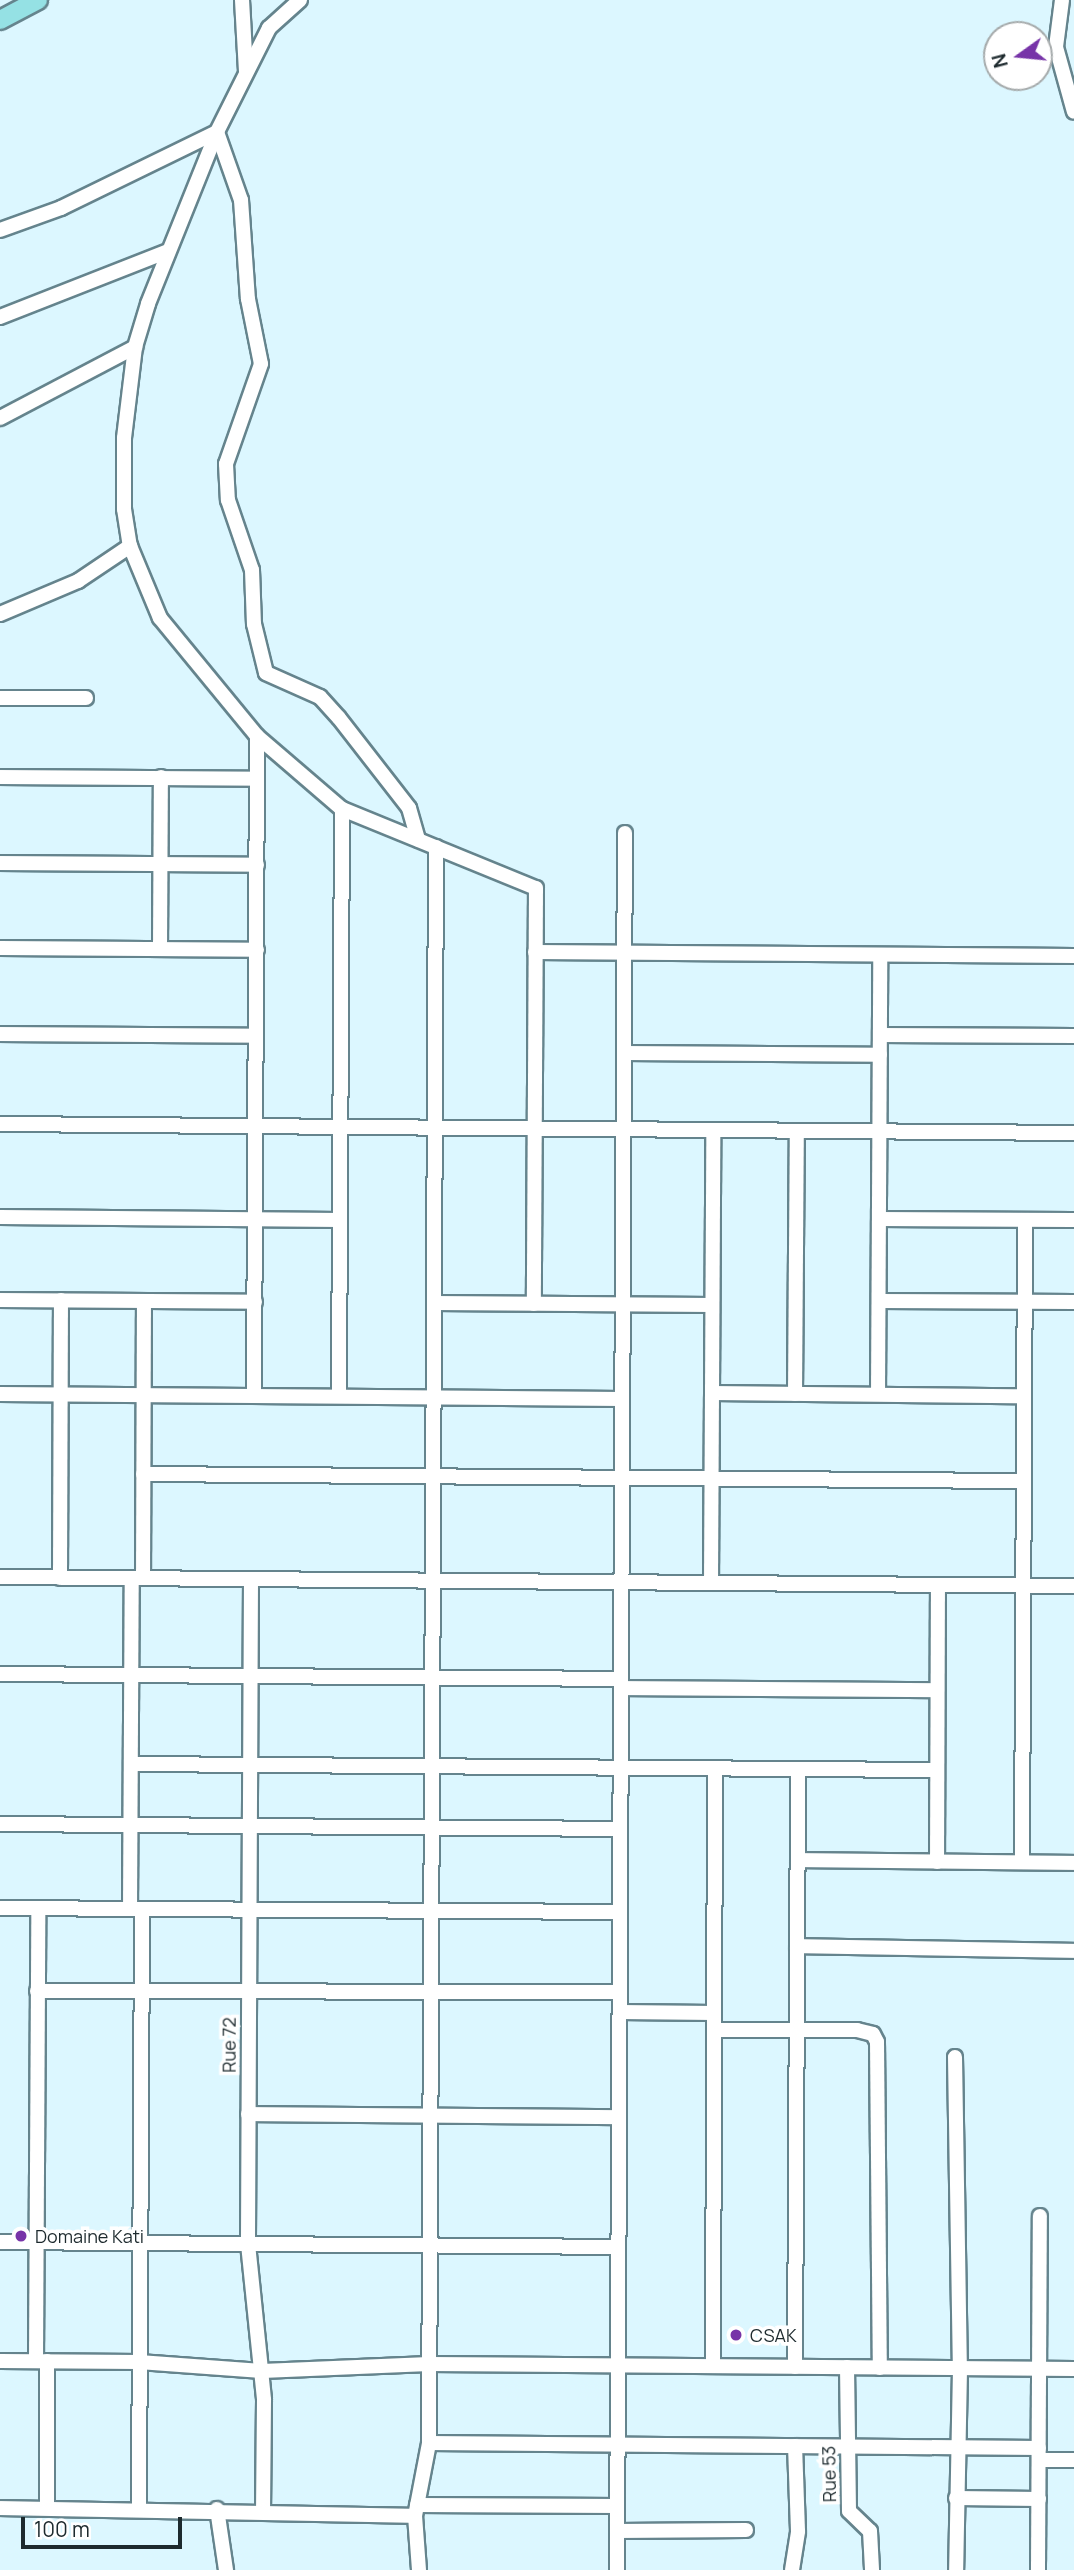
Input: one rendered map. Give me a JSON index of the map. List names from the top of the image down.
{
  "streets": {
    "street": ["Rue 72", "Rue 53"]
  },
  "places": ["Domaine Kati", "CSAK"],
  "scale_bar": "100 m",
  "north": "left"
}
